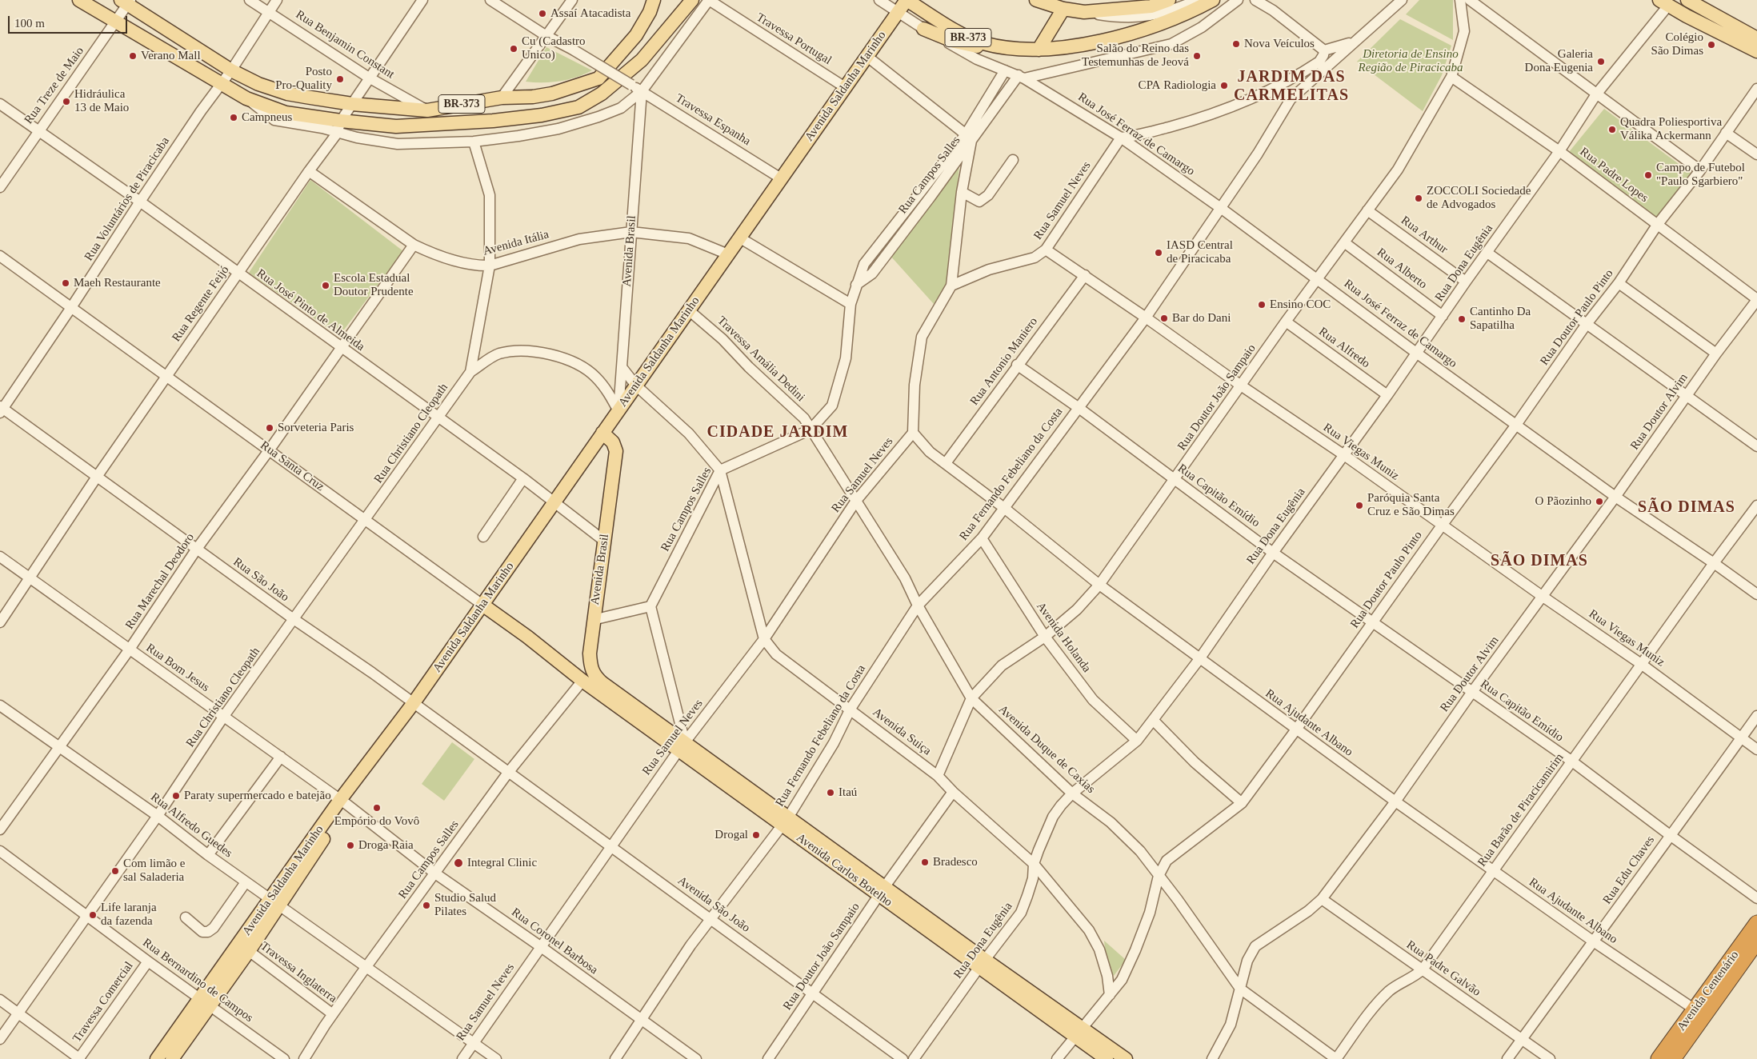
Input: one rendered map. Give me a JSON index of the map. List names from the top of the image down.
{
  "streets": {
    "highway": ["Avenida Centenário"],
    "main road": [
      "BR-373",
      "Avenida Saldanha Marinho",
      "Avenida Brasil",
      "Rua Santa Cruz",
      "Avenida Carlos Botelho"
    ],
    "street": [
      "Travessa Portugal",
      "Rua Benjamin Constant",
      "Rua Treze de Maio",
      "Travessa Espanha",
      "Rua José Ferraz de Camargo",
      "Rua Campos Salles",
      "Rua Padre Lopes",
      "Rua Voluntários de Piracicaba",
      "Rua Samuel Neves",
      "Rua Arthur",
      "Avenida Itália",
      "Rua Dona Eugênia",
      "Rua Alberto",
      "Rua Regente Feijó",
      "Rua José Pinto de Almeida",
      "Rua Doutor Paulo Pinto",
      "Rua Alfredo",
      "Travessa Amália Dedini",
      "Rua Antonio Maniero",
      "Rua Doutor João Sampaio",
      "Rua Doutor Alvim",
      "Rua Christiano Cleopath",
      "Rua Viegas Muniz",
      "Rua Fernando Febeliano da Costa",
      "Rua Capitão Emídio",
      "Rua São João",
      "Rua Marechal Deodoro",
      "Avenida Holanda",
      "Rua Bom Jesus",
      "Rua Ajudante Albano",
      "Avenida Suiça",
      "Avenida Duque de Caxias",
      "Rua Barão de Piracicamirim",
      "Rua Alfredo Guedes",
      "Rua Edu Chaves",
      "Avenida São João",
      "Rua Coronel Barbosa",
      "Rua Padre Galvão",
      "Travessa Inglaterra",
      "Rua Bernardino de Campos",
      "Travessa Comercial"
    ]
  },
  "crossings": [
    ["BR-373", "Rua Benjamin Constant"],
    ["BR-373", "Rua Treze de Maio"],
    ["BR-373", "Avenida Saldanha Marinho"],
    ["BR-373", "Rua Voluntários de Piracicaba"],
    ["BR-373", "Rua Regente Feijó"],
    ["Travessa Portugal", "Avenida Saldanha Marinho"],
    ["Rua Benjamin Constant", "Rua Voluntários de Piracicaba"],
    ["Rua Benjamin Constant", "Rua Regente Feijó"],
    ["Rua Treze de Maio", "Rua José Pinto de Almeida"],
    ["Avenida Saldanha Marinho", "Travessa Espanha"],
    ["Avenida Saldanha Marinho", "Rua José Ferraz de Camargo"],
    ["Avenida Saldanha Marinho", "Avenida Itália"],
    ["Avenida Saldanha Marinho", "Avenida Brasil"],
    ["Avenida Saldanha Marinho", "Rua José Pinto de Almeida"],
    ["Avenida Saldanha Marinho", "Travessa Amália Dedini"],
    ["Avenida Saldanha Marinho", "Rua Santa Cruz"],
    ["Avenida Saldanha Marinho", "Rua São João"],
    ["Avenida Saldanha Marinho", "Rua Bom Jesus"],
    ["Avenida Saldanha Marinho", "Rua Alfredo Guedes"],
    ["Avenida Saldanha Marinho", "Rua Coronel Barbosa"],
    ["Avenida Saldanha Marinho", "Travessa Inglaterra"],
    ["Avenida Saldanha Marinho", "Rua Bernardino de Campos"],
    ["Travessa Espanha", "Avenida Brasil"],
    ["Rua José Ferraz de Camargo", "Rua Campos Salles"],
    ["Rua José Ferraz de Camargo", "Rua Samuel Neves"],
    ["Rua José Ferraz de Camargo", "Rua Dona Eugênia"],
    ["Rua José Ferraz de Camargo", "Rua Doutor Paulo Pinto"],
    ["Rua José Ferraz de Camargo", "Rua Doutor João Sampaio"],
    ["Rua José Ferraz de Camargo", "Rua Doutor Alvim"],
    ["Rua José Ferraz de Camargo", "Rua Fernando Febeliano da Costa"],
    ["Rua José Ferraz de Camargo", "Rua Barão de Piracicamirim"],
    ["Rua Campos Salles", "Travessa Amália Dedini"],
    ["Rua Campos Salles", "Rua Santa Cruz"],
    ["Rua Campos Salles", "Rua São João"],
    ["Rua Campos Salles", "Avenida Suiça"],
    ["Rua Campos Salles", "Avenida Duque de Caxias"],
    ["Rua Campos Salles", "Rua Alfredo Guedes"],
    ["Rua Campos Salles", "Avenida Carlos Botelho"],
    ["Rua Campos Salles", "Avenida São João"],
    ["Rua Campos Salles", "Rua Coronel Barbosa"],
    ["Rua Campos Salles", "Travessa Inglaterra"],
    ["Rua Padre Lopes", "Rua Dona Eugênia"],
    ["Rua Padre Lopes", "Rua Doutor Paulo Pinto"],
    ["Rua Padre Lopes", "Rua Doutor João Sampaio"],
    ["Rua Padre Lopes", "Rua Doutor Alvim"],
    ["Rua Voluntários de Piracicaba", "Rua José Pinto de Almeida"],
    ["Rua Voluntários de Piracicaba", "Rua Santa Cruz"],
    ["Rua Voluntários de Piracicaba", "Rua São João"],
    ["Rua Samuel Neves", "Rua Viegas Muniz"],
    ["Rua Samuel Neves", "Rua Ajudante Albano"],
    ["Rua Samuel Neves", "Avenida Suiça"],
    ["Rua Samuel Neves", "Avenida Duque de Caxias"],
    ["Rua Samuel Neves", "Rua Alfredo Guedes"],
    ["Rua Samuel Neves", "Avenida Carlos Botelho"],
    ["Rua Samuel Neves", "Avenida São João"],
    ["Rua Samuel Neves", "Rua Coronel Barbosa"],
    ["Rua Arthur", "Rua Dona Eugênia"],
    ["Rua Arthur", "Rua Doutor João Sampaio"],
    ["Avenida Itália", "Avenida Brasil"],
    ["Avenida Itália", "Rua Regente Feijó"],
    ["Avenida Itália", "Rua Marechal Deodoro"],
    ["Avenida Brasil", "Rua José Pinto de Almeida"],
    ["Avenida Brasil", "Avenida Carlos Botelho"],
    ["Rua Dona Eugênia", "Rua Alberto"],
    ["Rua Dona Eugênia", "Rua Alfredo"],
    ["Rua Dona Eugênia", "Rua Viegas Muniz"],
    ["Rua Dona Eugênia", "Rua Capitão Emídio"],
    ["Rua Dona Eugênia", "Avenida Holanda"],
    ["Rua Dona Eugênia", "Rua Ajudante Albano"],
    ["Rua Dona Eugênia", "Avenida Suiça"],
    ["Rua Dona Eugênia", "Avenida Duque de Caxias"],
    ["Rua Dona Eugênia", "Avenida Carlos Botelho"],
    ["Rua Alberto", "Rua Doutor João Sampaio"],
    ["Rua Regente Feijó", "Rua José Pinto de Almeida"],
    ["Rua Regente Feijó", "Rua Santa Cruz"],
    ["Rua Regente Feijó", "Rua São João"],
    ["Rua Regente Feijó", "Rua Bom Jesus"],
    ["Rua José Pinto de Almeida", "Rua Christiano Cleopath"],
    ["Rua José Pinto de Almeida", "Rua Marechal Deodoro"],
    ["Rua Doutor Paulo Pinto", "Rua Viegas Muniz"],
    ["Rua Doutor Paulo Pinto", "Rua Capitão Emídio"],
    ["Rua Doutor Paulo Pinto", "Rua Ajudante Albano"],
    ["Rua Doutor Paulo Pinto", "Avenida Suiça"],
    ["Rua Doutor Paulo Pinto", "Avenida Duque de Caxias"],
    ["Rua Doutor Paulo Pinto", "Avenida Carlos Botelho"],
    ["Rua Alfredo", "Rua Doutor João Sampaio"],
    ["Travessa Amália Dedini", "Avenida Duque de Caxias"],
    ["Rua Antonio Maniero", "Rua Viegas Muniz"],
    ["Rua Antonio Maniero", "Rua Capitão Emídio"],
    ["Rua Antonio Maniero", "Rua Ajudante Albano"],
    ["Rua Doutor João Sampaio", "Rua Viegas Muniz"],
    ["Rua Doutor João Sampaio", "Rua Capitão Emídio"],
    ["Rua Doutor João Sampaio", "Avenida Holanda"],
    ["Rua Doutor João Sampaio", "Rua Ajudante Albano"],
    ["Rua Doutor João Sampaio", "Avenida Suiça"],
    ["Rua Doutor João Sampaio", "Avenida Duque de Caxias"],
    ["Rua Doutor João Sampaio", "Avenida Carlos Botelho"],
    ["Rua Doutor João Sampaio", "Avenida São João"],
    ["Rua Doutor Alvim", "Rua Viegas Muniz"],
    ["Rua Doutor Alvim", "Rua Capitão Emídio"],
    ["Rua Doutor Alvim", "Rua Ajudante Albano"],
    ["Rua Doutor Alvim", "Avenida Duque de Caxias"],
    ["Rua Doutor Alvim", "Rua Padre Galvão"],
    ["Rua Christiano Cleopath", "Rua Santa Cruz"],
    ["Rua Christiano Cleopath", "Rua São João"],
    ["Rua Christiano Cleopath", "Rua Bom Jesus"],
    ["Rua Christiano Cleopath", "Rua Alfredo Guedes"],
    ["Rua Christiano Cleopath", "Rua Bernardino de Campos"],
    ["Rua Viegas Muniz", "Rua Fernando Febeliano da Costa"],
    ["Rua Viegas Muniz", "Rua Barão de Piracicamirim"],
    ["Rua Viegas Muniz", "Rua Edu Chaves"],
    ["Rua Santa Cruz", "Rua Marechal Deodoro"],
    ["Rua Santa Cruz", "Avenida Carlos Botelho"],
    ["Rua Fernando Febeliano da Costa", "Rua Capitão Emídio"],
    ["Rua Fernando Febeliano da Costa", "Avenida Holanda"],
    ["Rua Fernando Febeliano da Costa", "Rua Ajudante Albano"],
    ["Rua Fernando Febeliano da Costa", "Avenida Suiça"],
    ["Rua Fernando Febeliano da Costa", "Avenida Duque de Caxias"],
    ["Rua Fernando Febeliano da Costa", "Avenida Carlos Botelho"],
    ["Rua Fernando Febeliano da Costa", "Avenida São João"],
    ["Rua Fernando Febeliano da Costa", "Rua Coronel Barbosa"],
    ["Rua Capitão Emídio", "Rua Barão de Piracicamirim"],
    ["Rua Capitão Emídio", "Rua Edu Chaves"],
    ["Rua São João", "Rua Marechal Deodoro"],
    ["Rua São João", "Avenida São João"],
    ["Rua Marechal Deodoro", "Rua Bom Jesus"],
    ["Rua Marechal Deodoro", "Rua Alfredo Guedes"],
    ["Rua Bom Jesus", "Rua Coronel Barbosa"],
    ["Rua Ajudante Albano", "Rua Barão de Piracicamirim"],
    ["Rua Ajudante Albano", "Rua Edu Chaves"],
    ["Rua Ajudante Albano", "Avenida Centenário"],
    ["Avenida Duque de Caxias", "Rua Barão de Piracicamirim"],
    ["Rua Barão de Piracicamirim", "Rua Padre Galvão"],
    ["Rua Edu Chaves", "Rua Padre Galvão"],
    ["Rua Bernardino de Campos", "Travessa Comercial"]
  ],
  "districts": [
    "JARDIM DAS CARMELITAS",
    "CIDADE JARDIM",
    "SÃO DIMAS",
    "SÃO DIMAS"
  ],
  "parks": ["Diretoria de Ensino Região de Piracicaba"],
  "places": [
    "Assaí Atacadista",
    "Nova Veículos",
    "Colégio São Dimas",
    "Cu (Cadastro Unico)",
    "Verano Mall",
    "Salão do Reino das Testemunhas de Jeová",
    "Galeria Dona Eugenia",
    "Posto Pro-Quality",
    "CPA Radiologia",
    "Hidráulica 13 de Maio",
    "Campneus",
    "Quadra Poliesportiva Válika Ackermann",
    "Campo de Futebol \"Paulo Sgarbiero\"",
    "ZOCCOLI Sociedade de Advogados",
    "IASD Central de Piracicaba",
    "Maeh Restaurante",
    "Escola Estadual Doutor Prudente",
    "Ensino COC",
    "Bar do Dani",
    "Cantinho Da Sapatilha",
    "Sorveteria Paris",
    "O Pãozinho",
    "Paróquia Santa Cruz e São Dimas",
    "Itaú",
    "Paraty supermercado e batejão",
    "Empório do Vovô",
    "Drogal",
    "Droga Raia",
    "Bradesco",
    "Integral Clinic",
    "Com limão e sal Saladeria",
    "Studio Salud Pilates",
    "Life laranja da fazenda"
  ],
  "scale_bar": "100 m"
}
